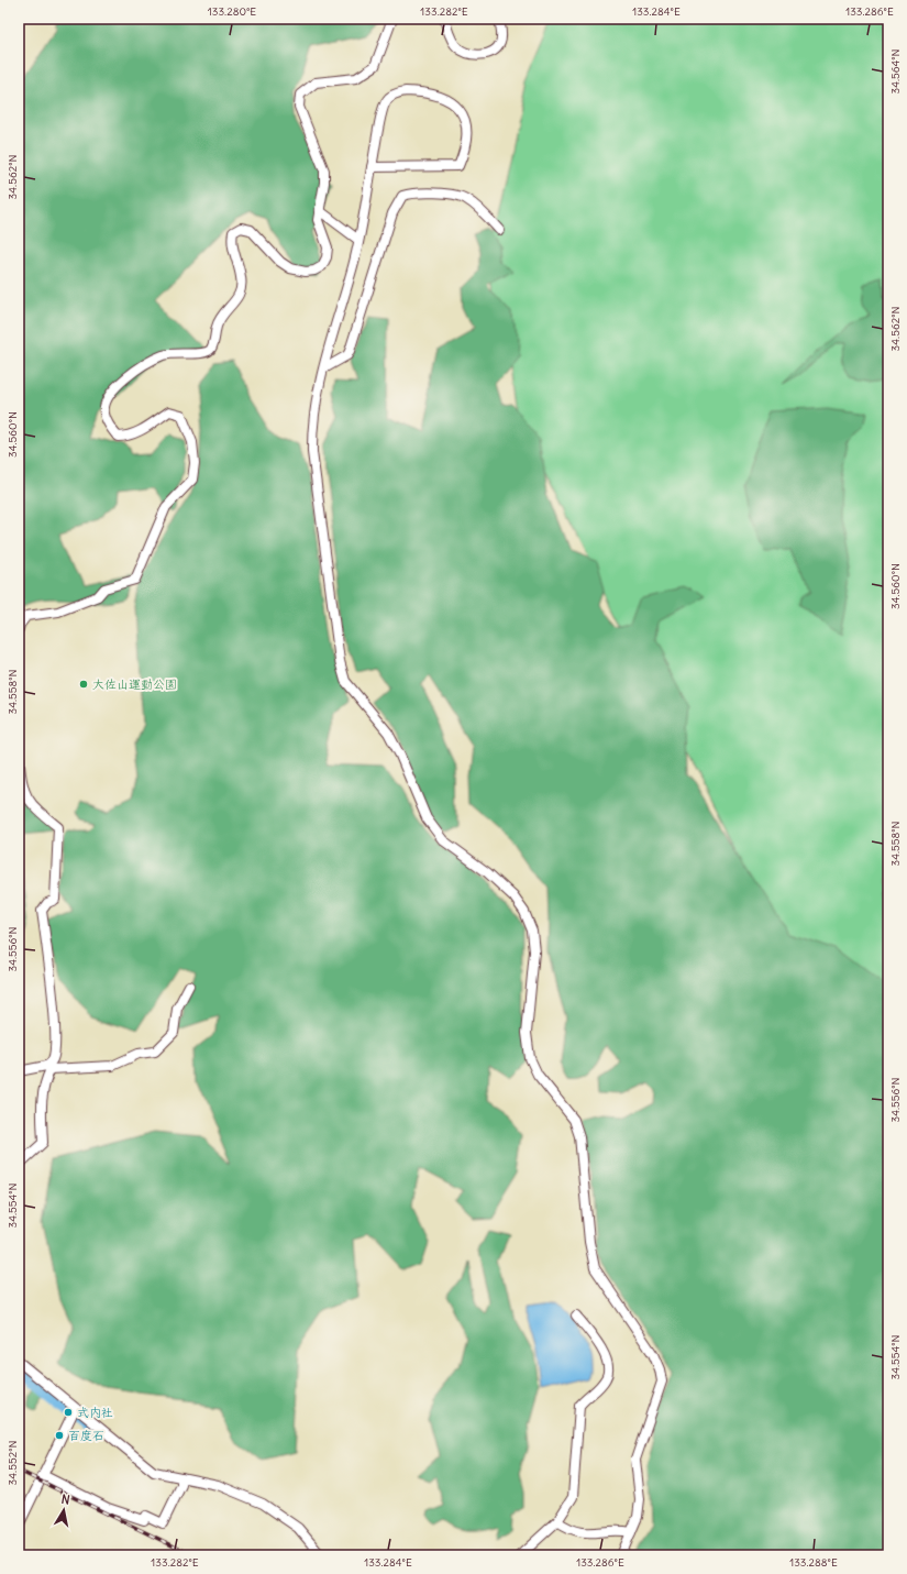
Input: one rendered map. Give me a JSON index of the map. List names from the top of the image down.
{
  "places": ["大佐山運動公園", "式内社", "百度石"],
  "north": "top",
  "coordinates": [
    "133.280°E",
    "133.282°E",
    "133.284°E",
    "133.286°E",
    "34.564°N",
    "34.562°N",
    "34.560°N",
    "34.558°N",
    "34.556°N",
    "34.554°N",
    "34.552°N",
    "133.288°E"
  ]
}
